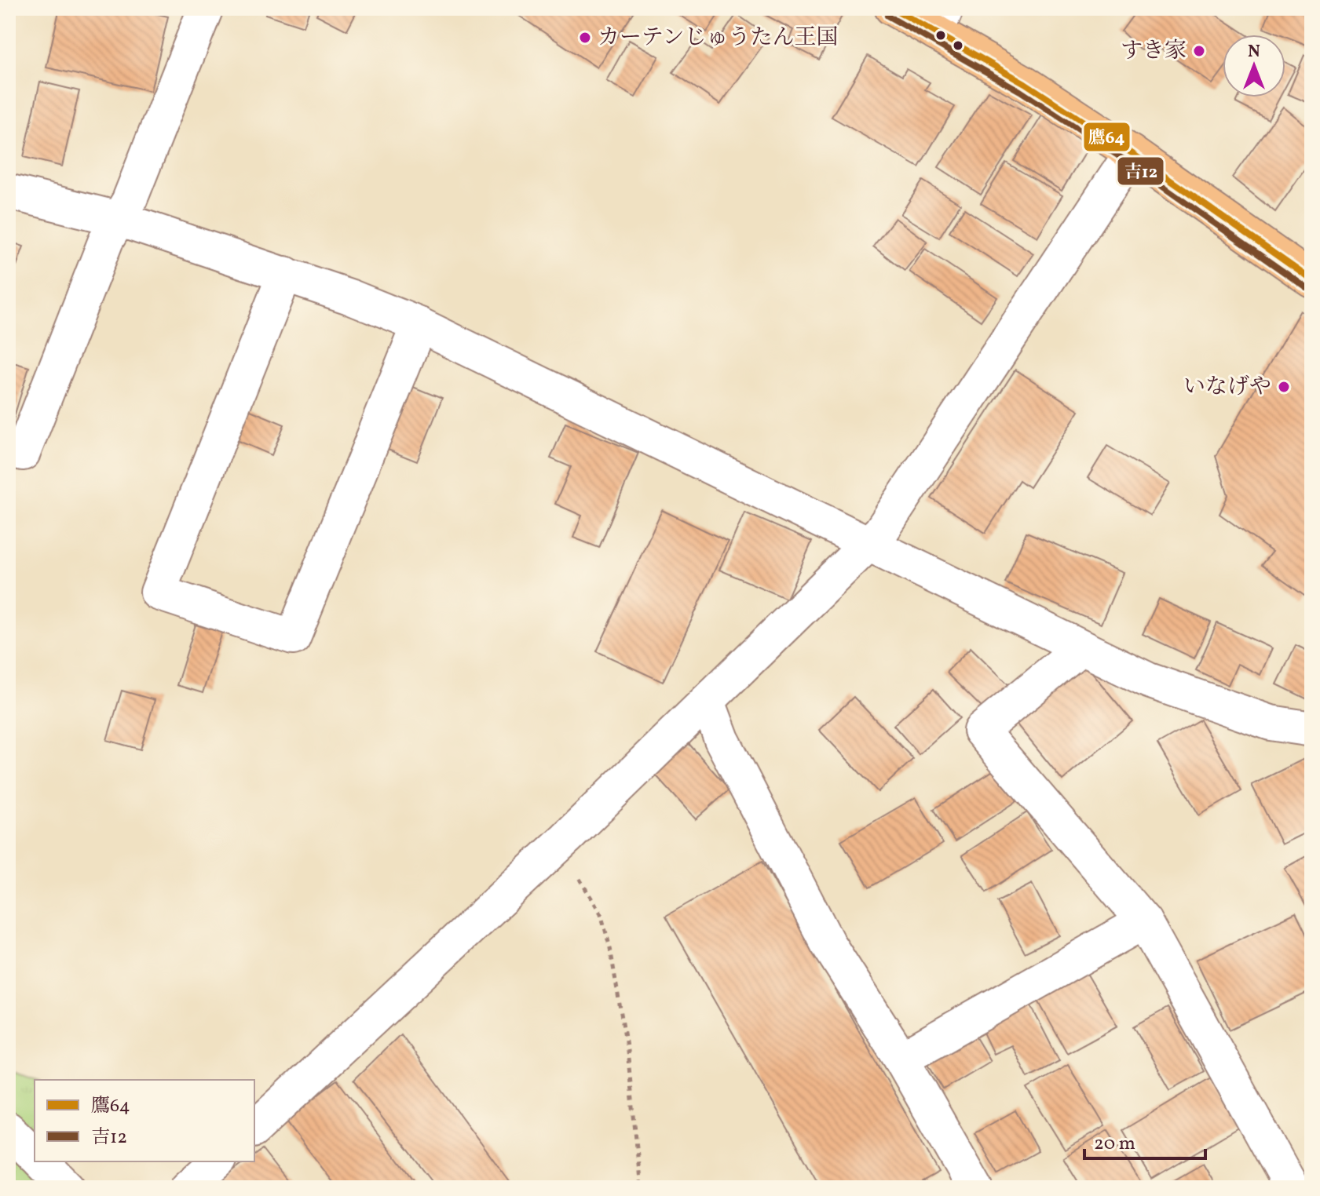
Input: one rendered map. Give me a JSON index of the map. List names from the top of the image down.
{
  "places": ["カーテンじゅうたん王国", "すき家", "いなげや"],
  "lines": ["transit line 鷹64", "transit line 吉12"],
  "legend": ["鷹64", "吉12"],
  "scale_bar": "20 m",
  "north": "top"
}
